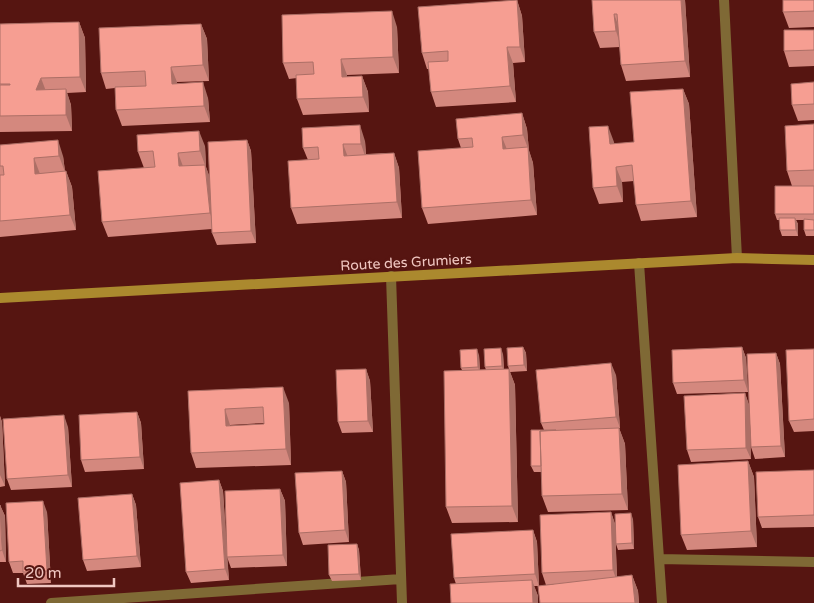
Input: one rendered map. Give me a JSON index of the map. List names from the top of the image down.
{
  "streets": {
    "main road": ["Route des Grumiers"]
  },
  "scale_bar": "20 m"
}
